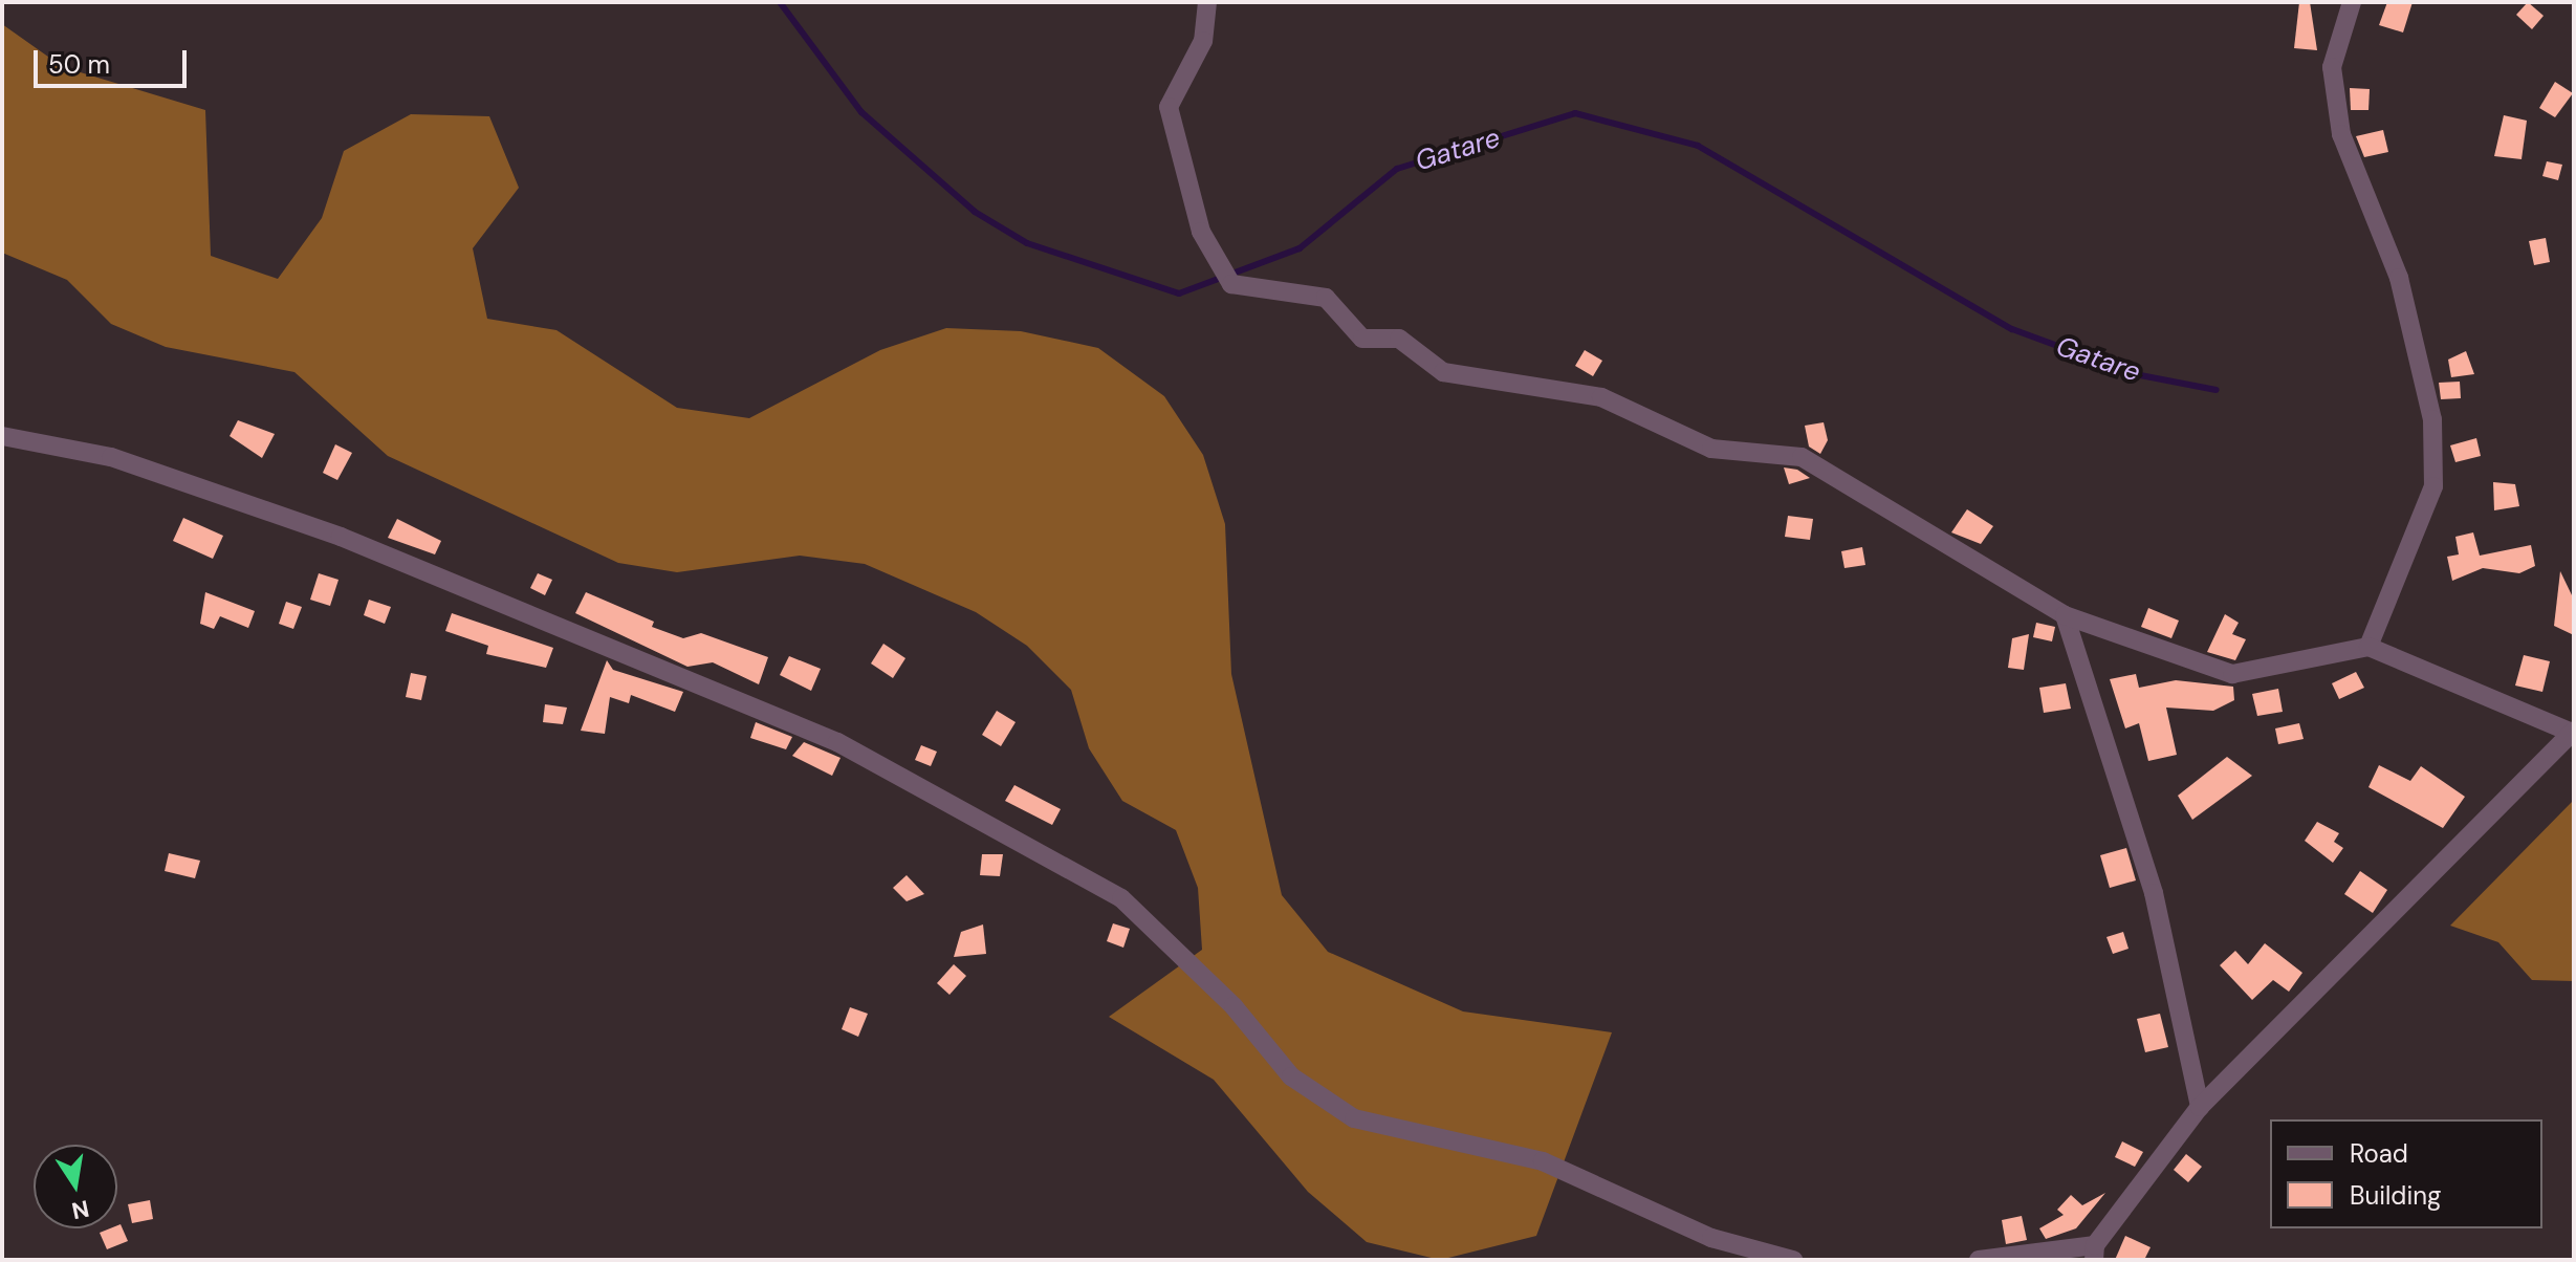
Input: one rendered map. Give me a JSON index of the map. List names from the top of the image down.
{
  "water": ["Gatare"],
  "legend": ["Road", "Building"],
  "scale_bar": "50 m",
  "north": "bottom"
}
